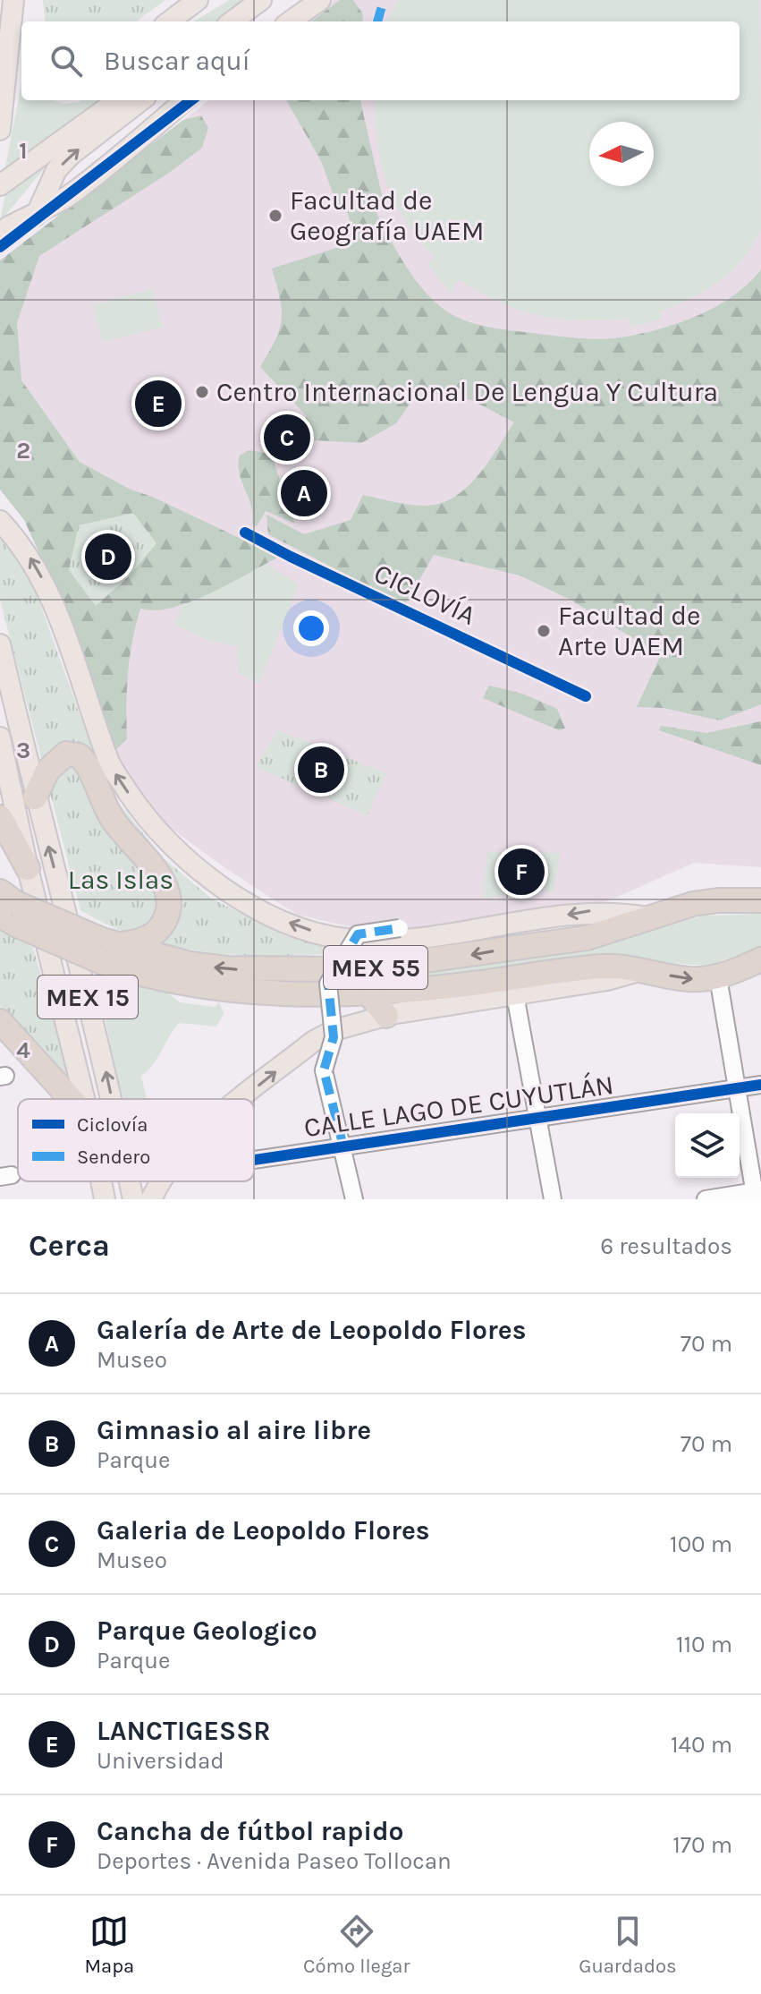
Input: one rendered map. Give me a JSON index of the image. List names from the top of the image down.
{
  "streets": {
    "highway": ["MEX 55"],
    "main road": ["MEX 15"],
    "street": ["CALLE LAGO DE CUYUTLÁN"],
    "cycle path": ["CICLOVÍA"]
  },
  "parks": ["Las Islas"],
  "places": ["Facultad de Geografía UAEM", "Centro Internacional De Lengua Y Cultura", "Facultad de Arte UAEM"],
  "legend": ["Ciclovía", "Sendero"],
  "north": "left",
  "page": {
    "search": "Buscar aquí",
    "pins": [
      "E",
      "C",
      "A",
      "D",
      "B",
      "F"
    ],
    "heading": ["Cerca", "6 resultados"],
    "list": [
      {
        "mark": "A",
        "name": "Galería de Arte de Leopoldo Flores",
        "note": "Museo",
        "value": "70 m"
      },
      {
        "mark": "B",
        "name": "Gimnasio al aire libre",
        "note": "Parque",
        "value": "70 m"
      },
      {
        "mark": "C",
        "name": "Galeria de Leopoldo Flores",
        "note": "Museo",
        "value": "100 m"
      },
      {
        "mark": "D",
        "name": "Parque Geologico",
        "note": "Parque",
        "value": "110 m"
      },
      {
        "mark": "E",
        "name": "LANCTIGESSR",
        "note": "Universidad",
        "value": "140 m"
      },
      {
        "mark": "F",
        "name": "Cancha de fútbol rapido",
        "note": "Deportes · Avenida Paseo Tollocan",
        "value": "170 m"
      }
    ],
    "nav": ["Mapa", "Cómo llegar", "Guardados"]
  },
  "grid": {
    "rows": [
      "1",
      "2",
      "3",
      "4"
    ]
  }
}
